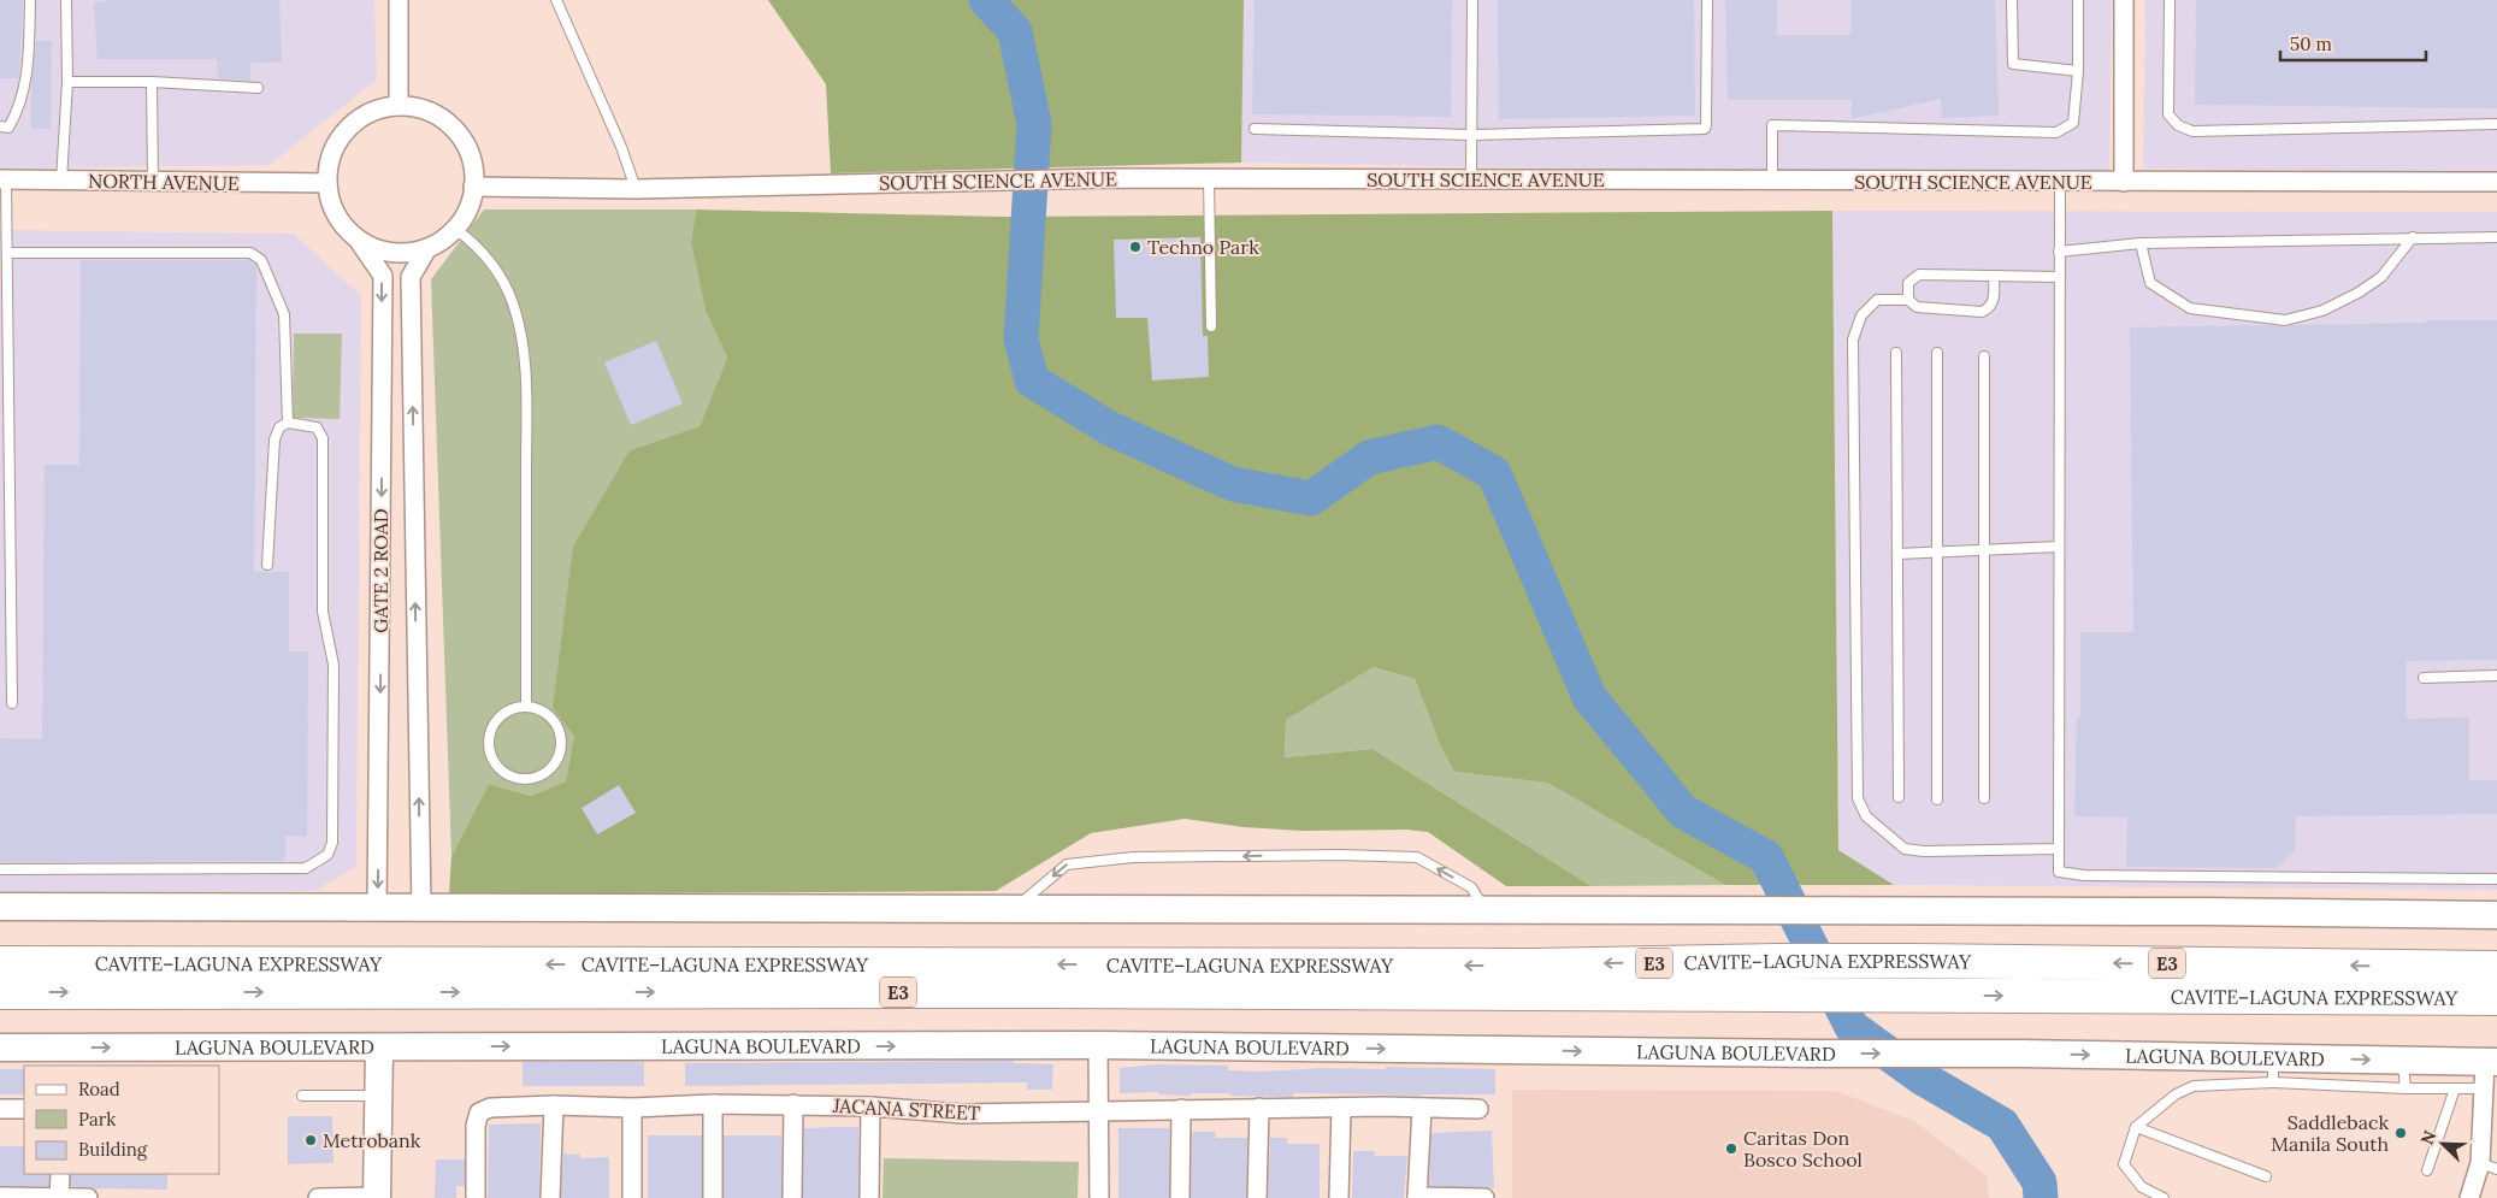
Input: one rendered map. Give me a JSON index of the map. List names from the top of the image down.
{
  "streets": {
    "highway": ["CAVITE–LAGUNA EXPRESSWAY", "E3"],
    "main road": ["LAGUNA BOULEVARD"],
    "street": [
      "SOUTH SCIENCE AVENUE",
      "NORTH AVENUE",
      "GATE 2 ROAD",
      "JACANA STREET"
    ]
  },
  "crossings": [
    ["SOUTH SCIENCE AVENUE", "NORTH AVENUE"],
    ["SOUTH SCIENCE AVENUE", "GATE 2 ROAD"],
    ["NORTH AVENUE", "GATE 2 ROAD"]
  ],
  "places": [
    "Techno Park",
    "Saddleback Manila South",
    "Metrobank",
    "Caritas Don Bosco School"
  ],
  "legend": ["Road", "Park", "Building"],
  "scale_bar": "50 m",
  "north": "top left"
}
